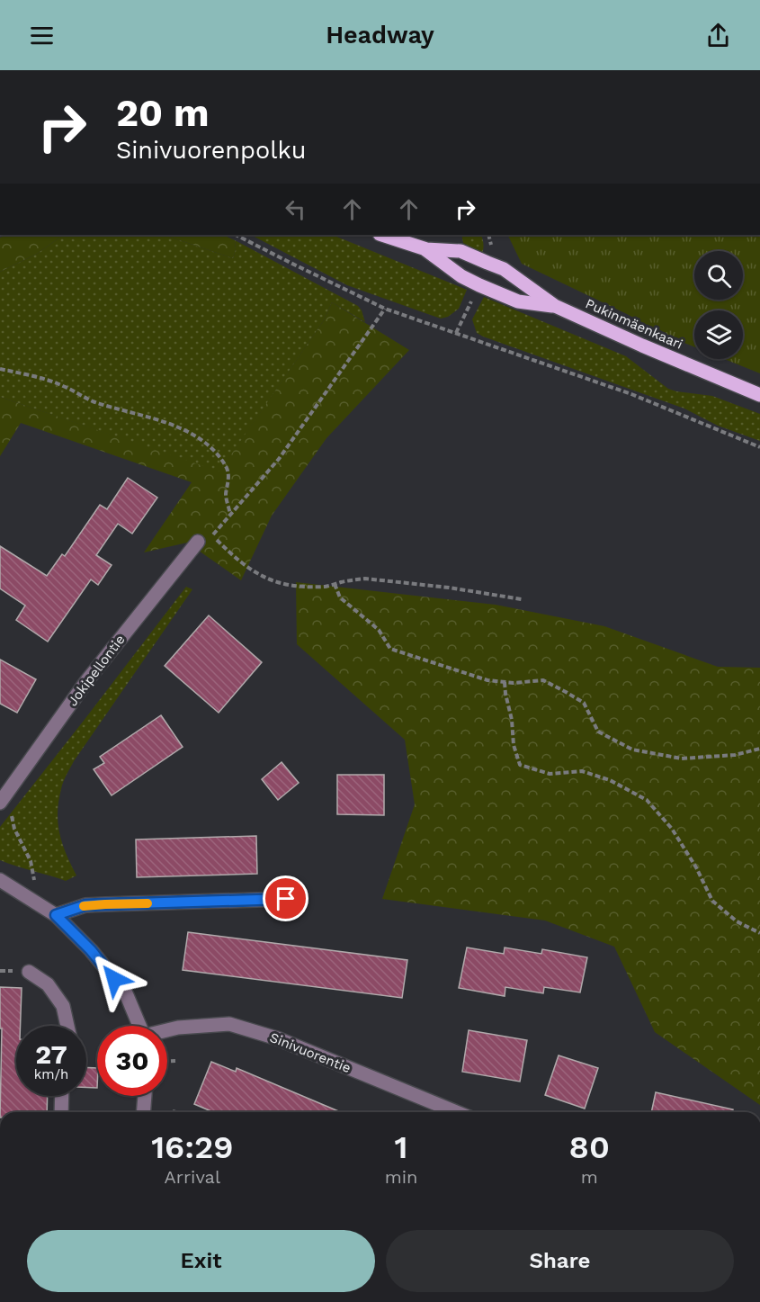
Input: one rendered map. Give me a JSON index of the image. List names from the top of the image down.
{
  "streets": {
    "main road": ["Pukinmäenkaari"],
    "street": ["Jokipellontie", "Sinivuorentie"]
  },
  "page": {
    "header": "Headway",
    "turn": ["20 m", "Sinivuorenpolku"],
    "speed": "27 km/h",
    "limit": "30",
    "eta": [
      "16:29",
      "Arrival",
      "1",
      "min",
      "80",
      "m"
    ],
    "buttons": ["Exit", "Share"]
  }
}
